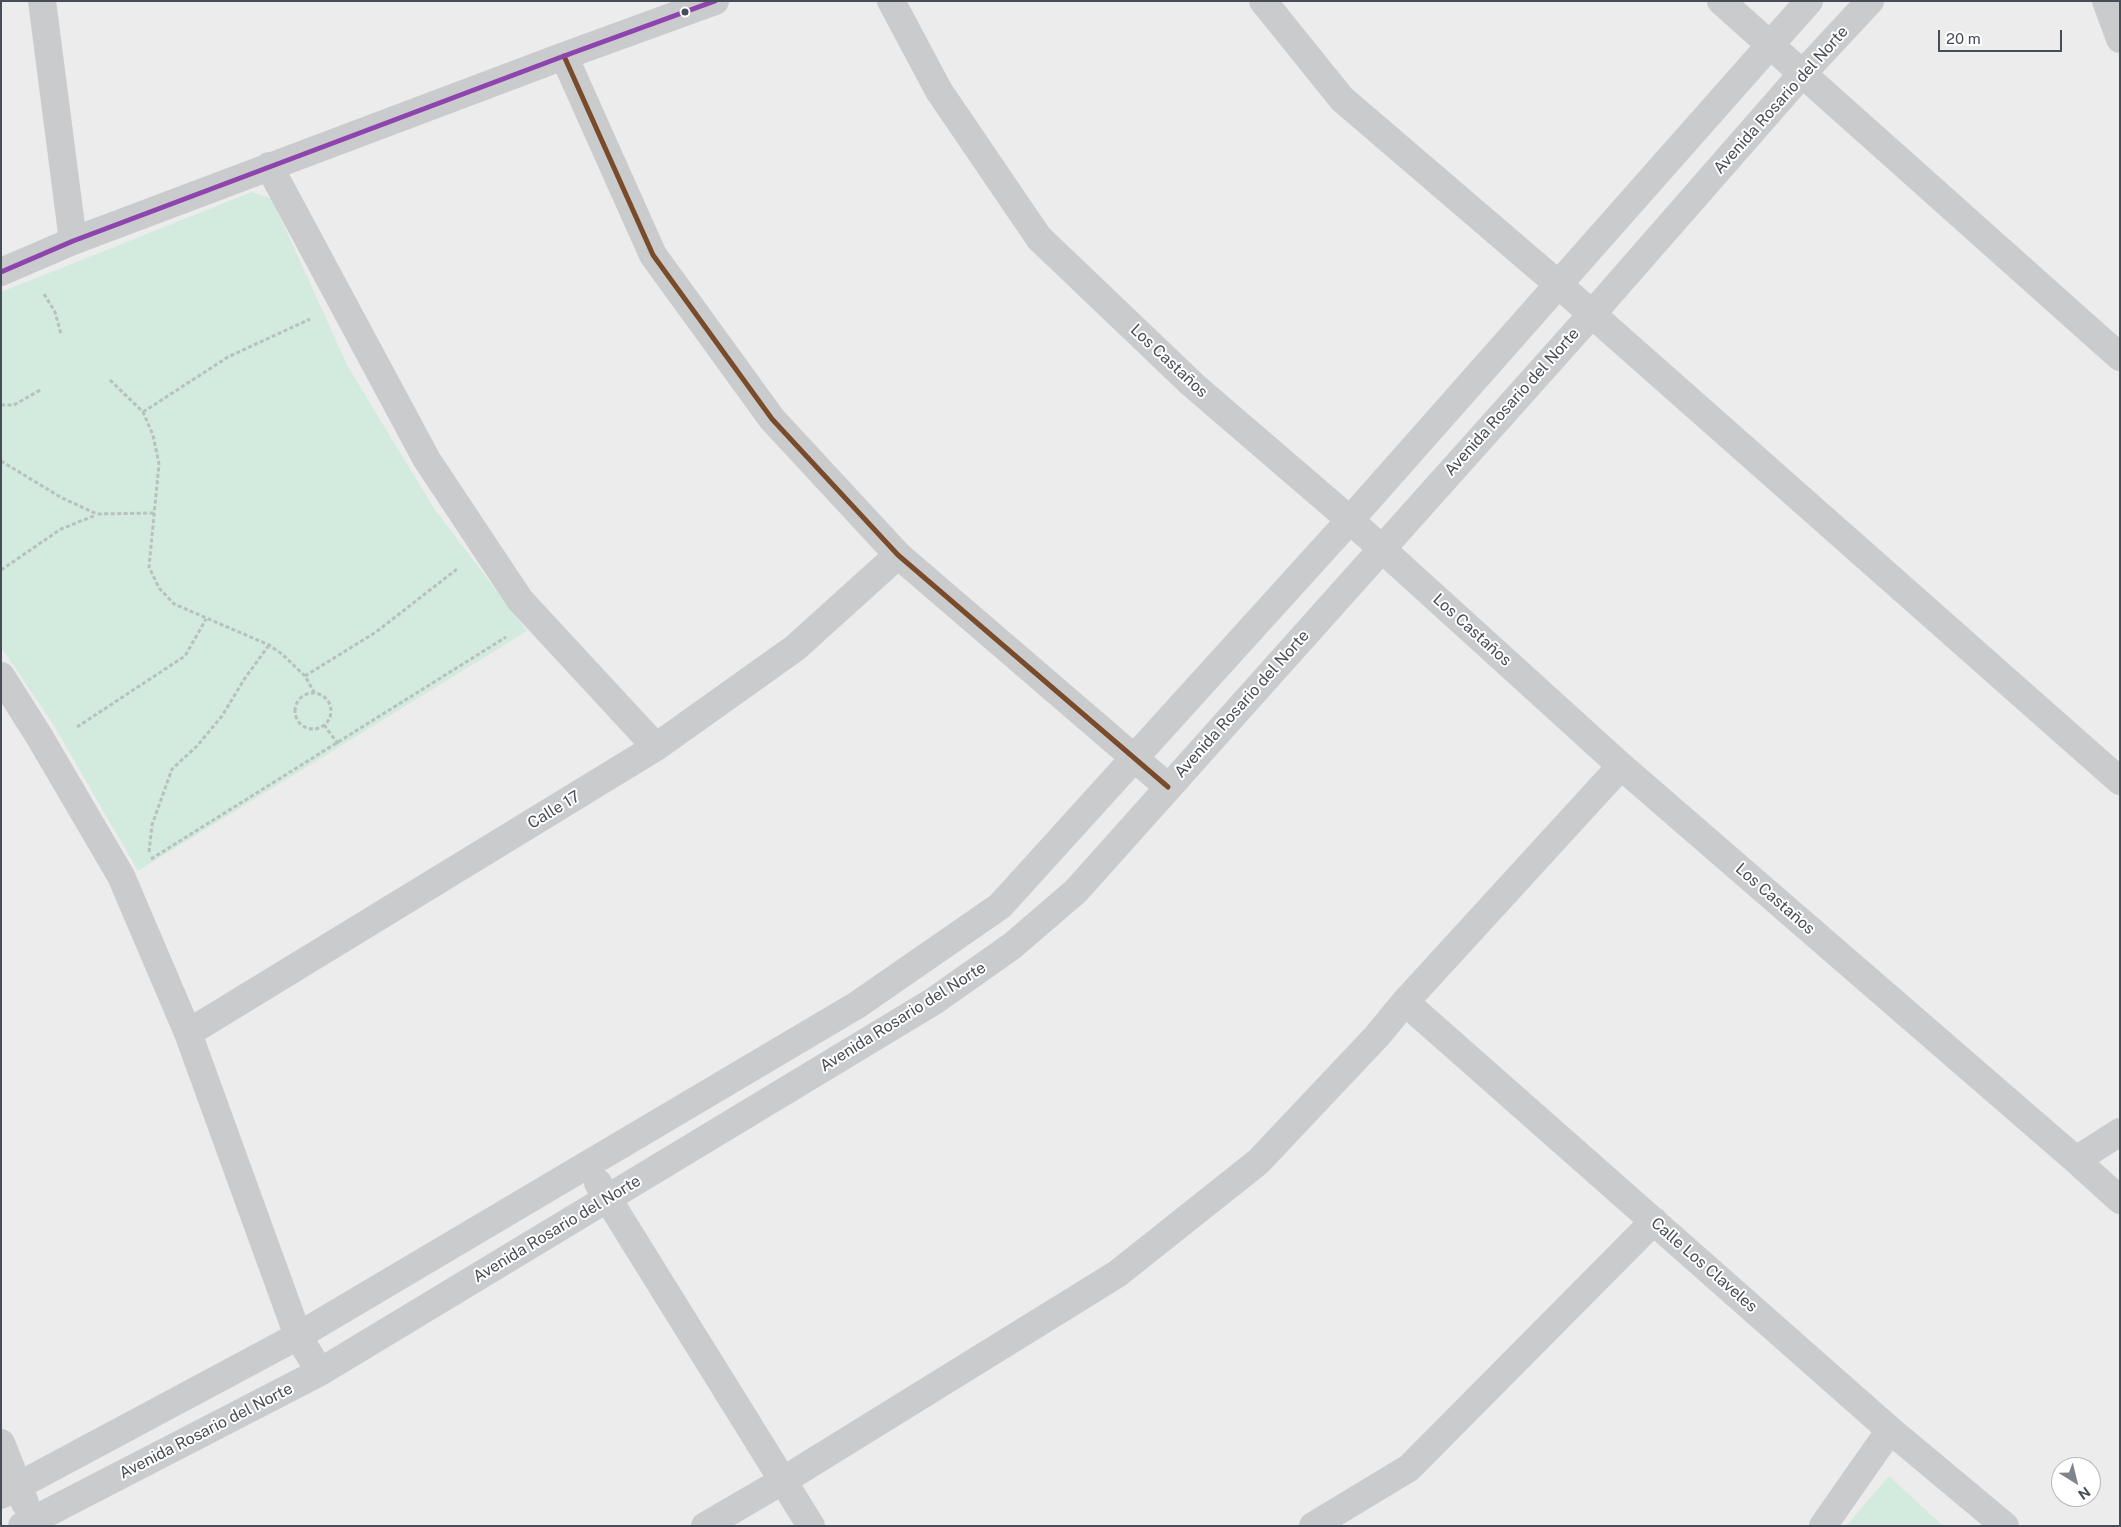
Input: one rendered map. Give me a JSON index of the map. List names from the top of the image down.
{
  "streets": {
    "street": [
      "Avenida Rosario del Norte",
      "Los Castaños",
      "Calle 17",
      "Calle Los Claveles"
    ]
  },
  "crossings": [
    ["Avenida Rosario del Norte", "Los Castaños"]
  ],
  "scale_bar": "20 m",
  "north": "bottom right"
}
